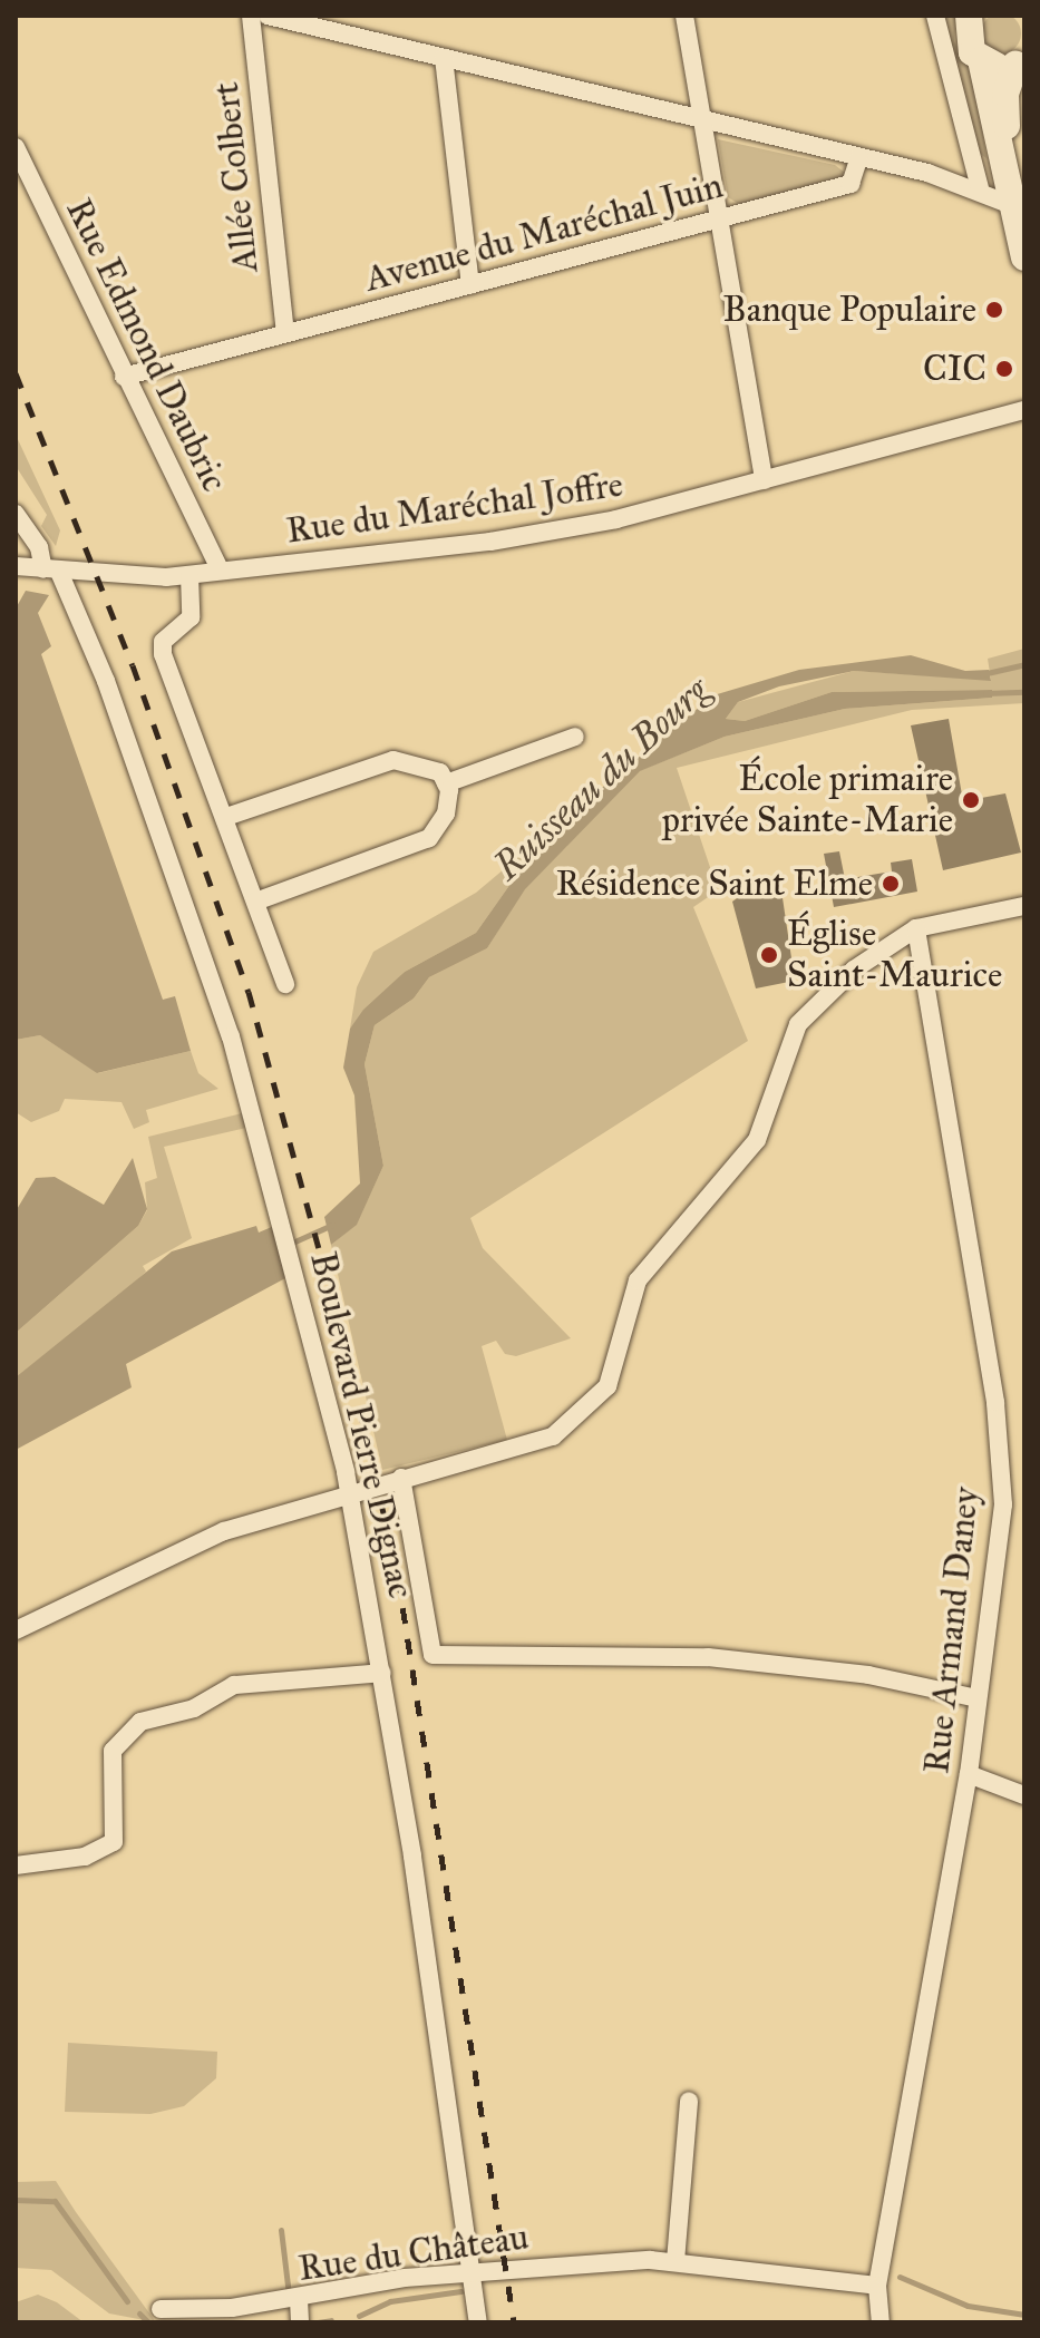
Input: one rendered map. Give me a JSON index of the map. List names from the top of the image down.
{
  "streets": {
    "street": [
      "Allée Colbert",
      "Avenue du Maréchal Juin",
      "Rue Edmond Daubric",
      "Rue du Maréchal Joffre",
      "Boulevard Pierre Dignac",
      "Rue Armand Daney",
      "Rue du Château"
    ]
  },
  "crossings": [
    ["Allée Colbert", "Avenue du Maréchal Juin"],
    ["Avenue du Maréchal Juin", "Rue Edmond Daubric"],
    ["Rue Edmond Daubric", "Rue du Maréchal Joffre"],
    ["Rue du Maréchal Joffre", "Boulevard Pierre Dignac"],
    ["Boulevard Pierre Dignac", "Rue du Château"],
    ["Rue Armand Daney", "Rue du Château"]
  ],
  "water": ["Ruisseau du Bourg"],
  "places": [
    "Banque Populaire",
    "CIC",
    "École primaire privée Sainte-Marie",
    "Résidence Saint Elme",
    "Église Saint-Maurice"
  ]
}
